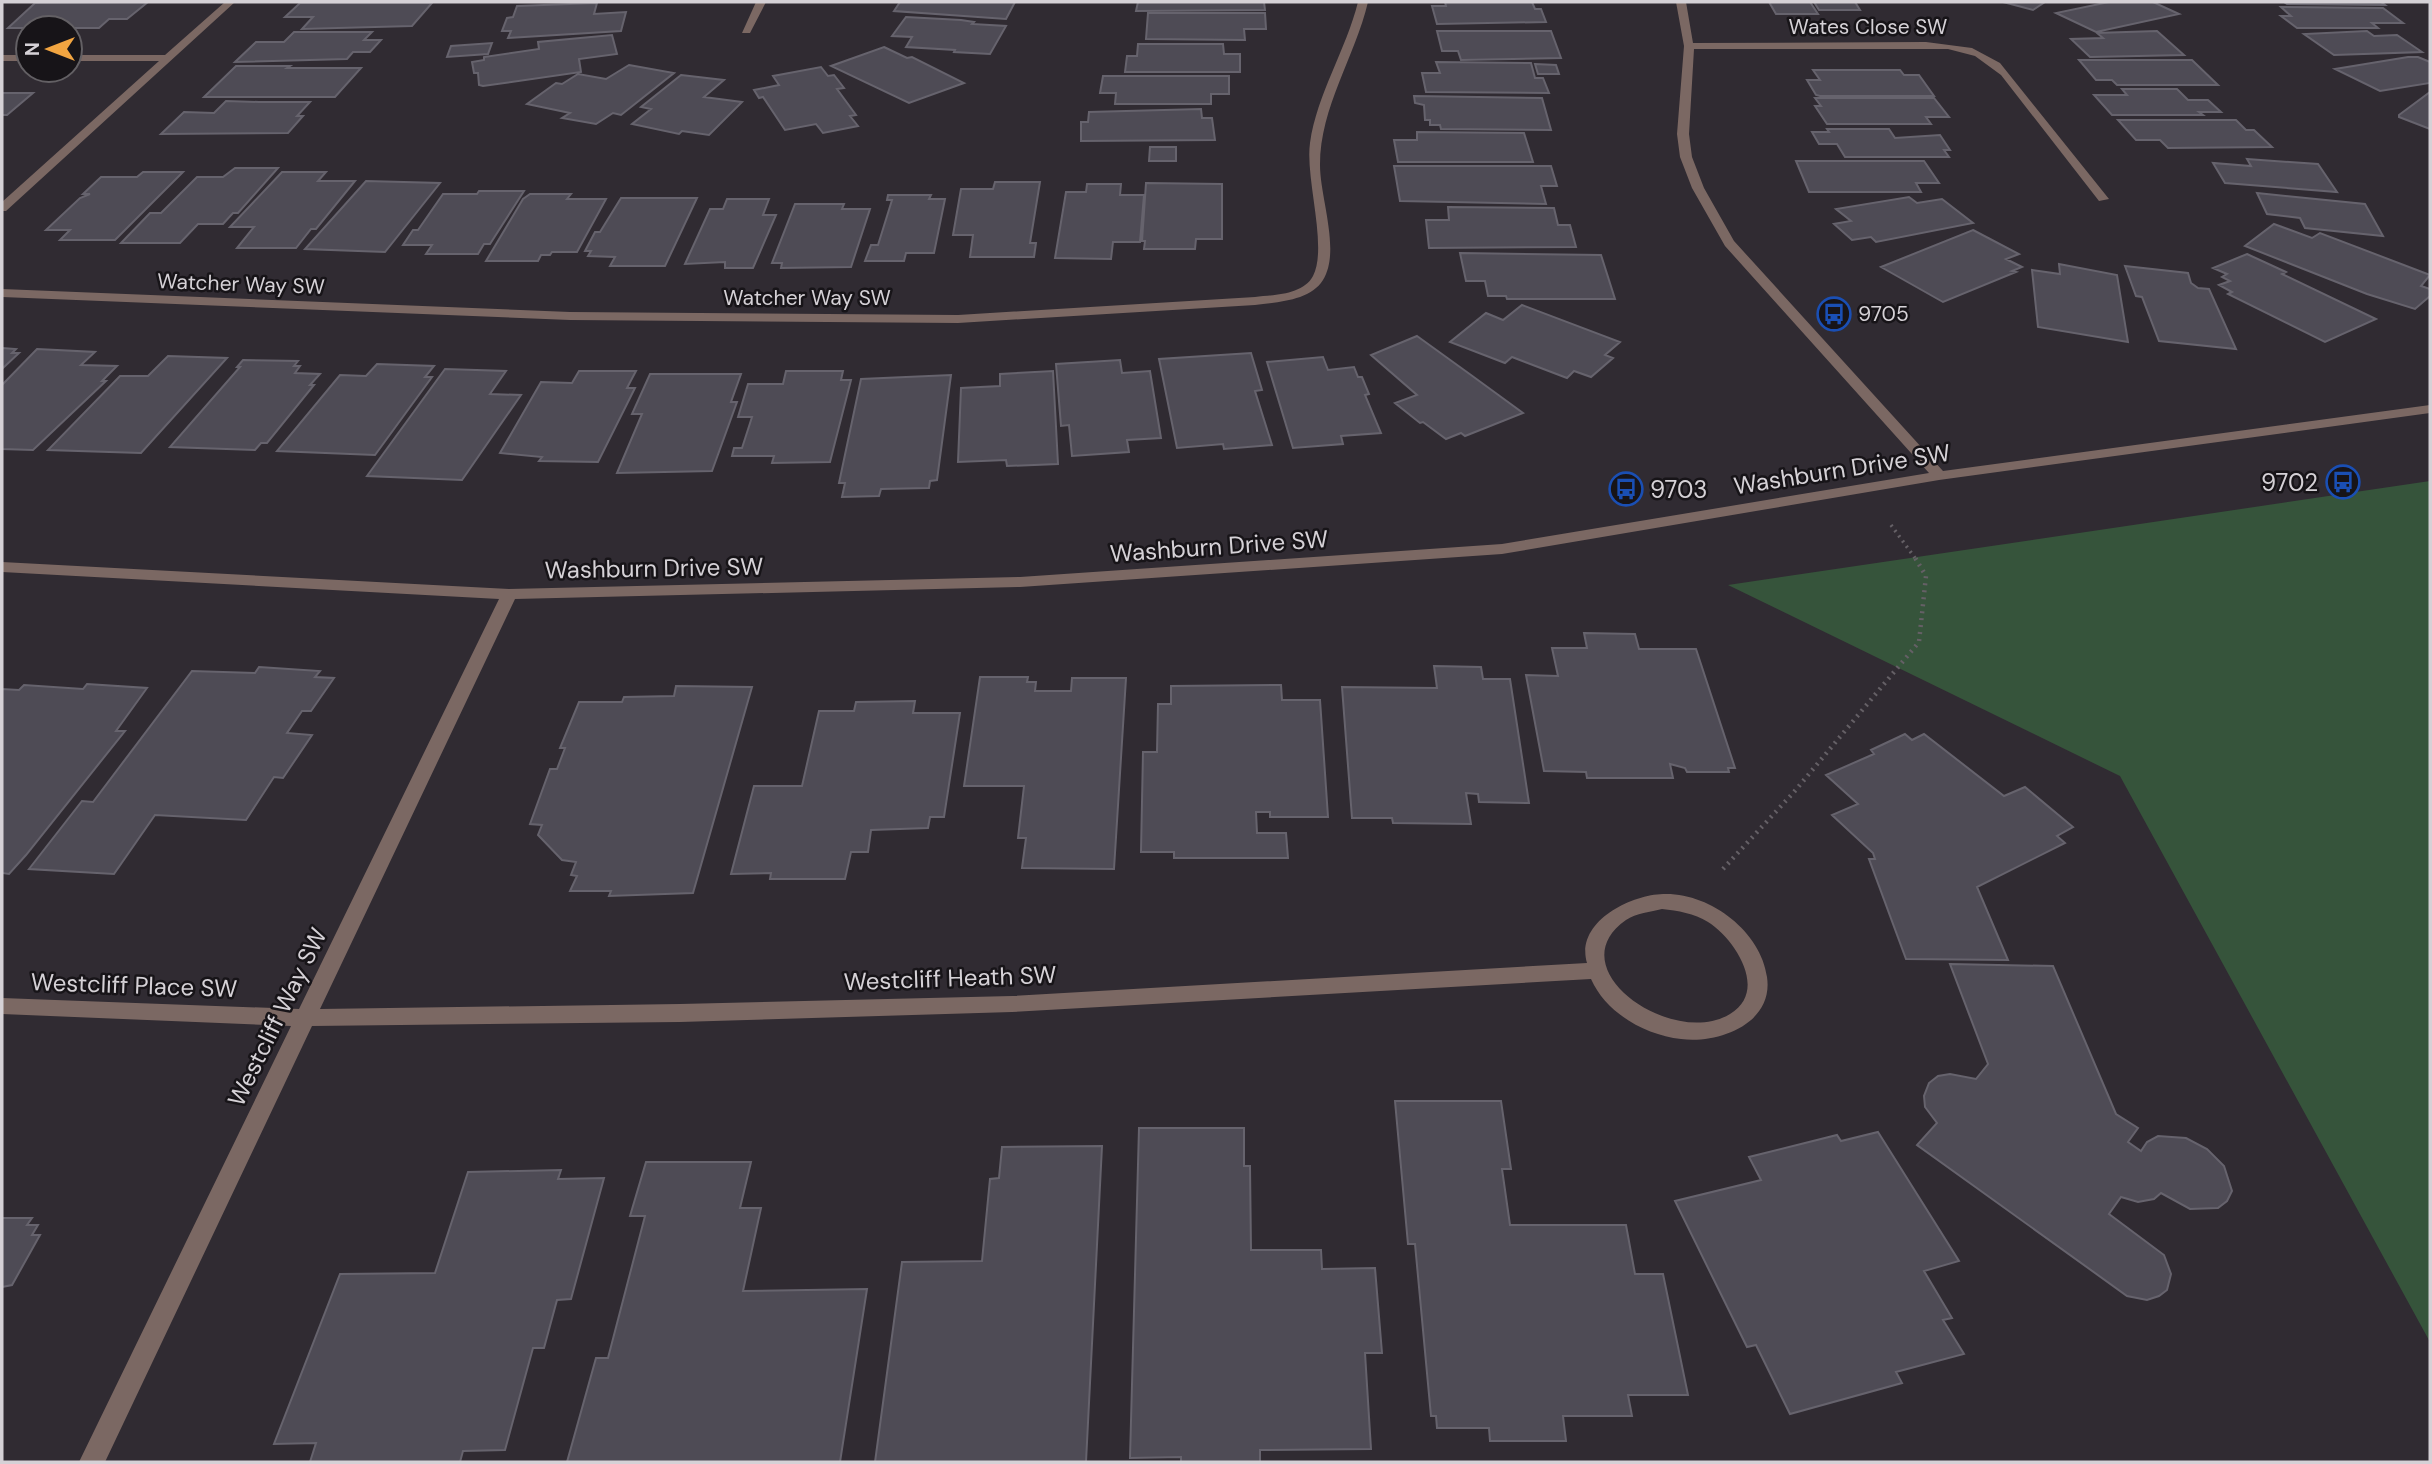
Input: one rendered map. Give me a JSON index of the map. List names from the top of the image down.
{
  "streets": {
    "street": [
      "Wates Close SW",
      "Watcher Way SW",
      "Washburn Drive SW",
      "Westcliff Heath SW",
      "Westcliff Place SW",
      "Westcliff Way SW"
    ]
  },
  "crossings": [
    ["Washburn Drive SW", "Westcliff Way SW"],
    ["Westcliff Heath SW", "Westcliff Place SW"],
    ["Westcliff Heath SW", "Westcliff Way SW"],
    ["Westcliff Place SW", "Westcliff Way SW"]
  ],
  "places": {
    "bus stop": ["9705", "9702", "9703"]
  },
  "north": "left"
}
